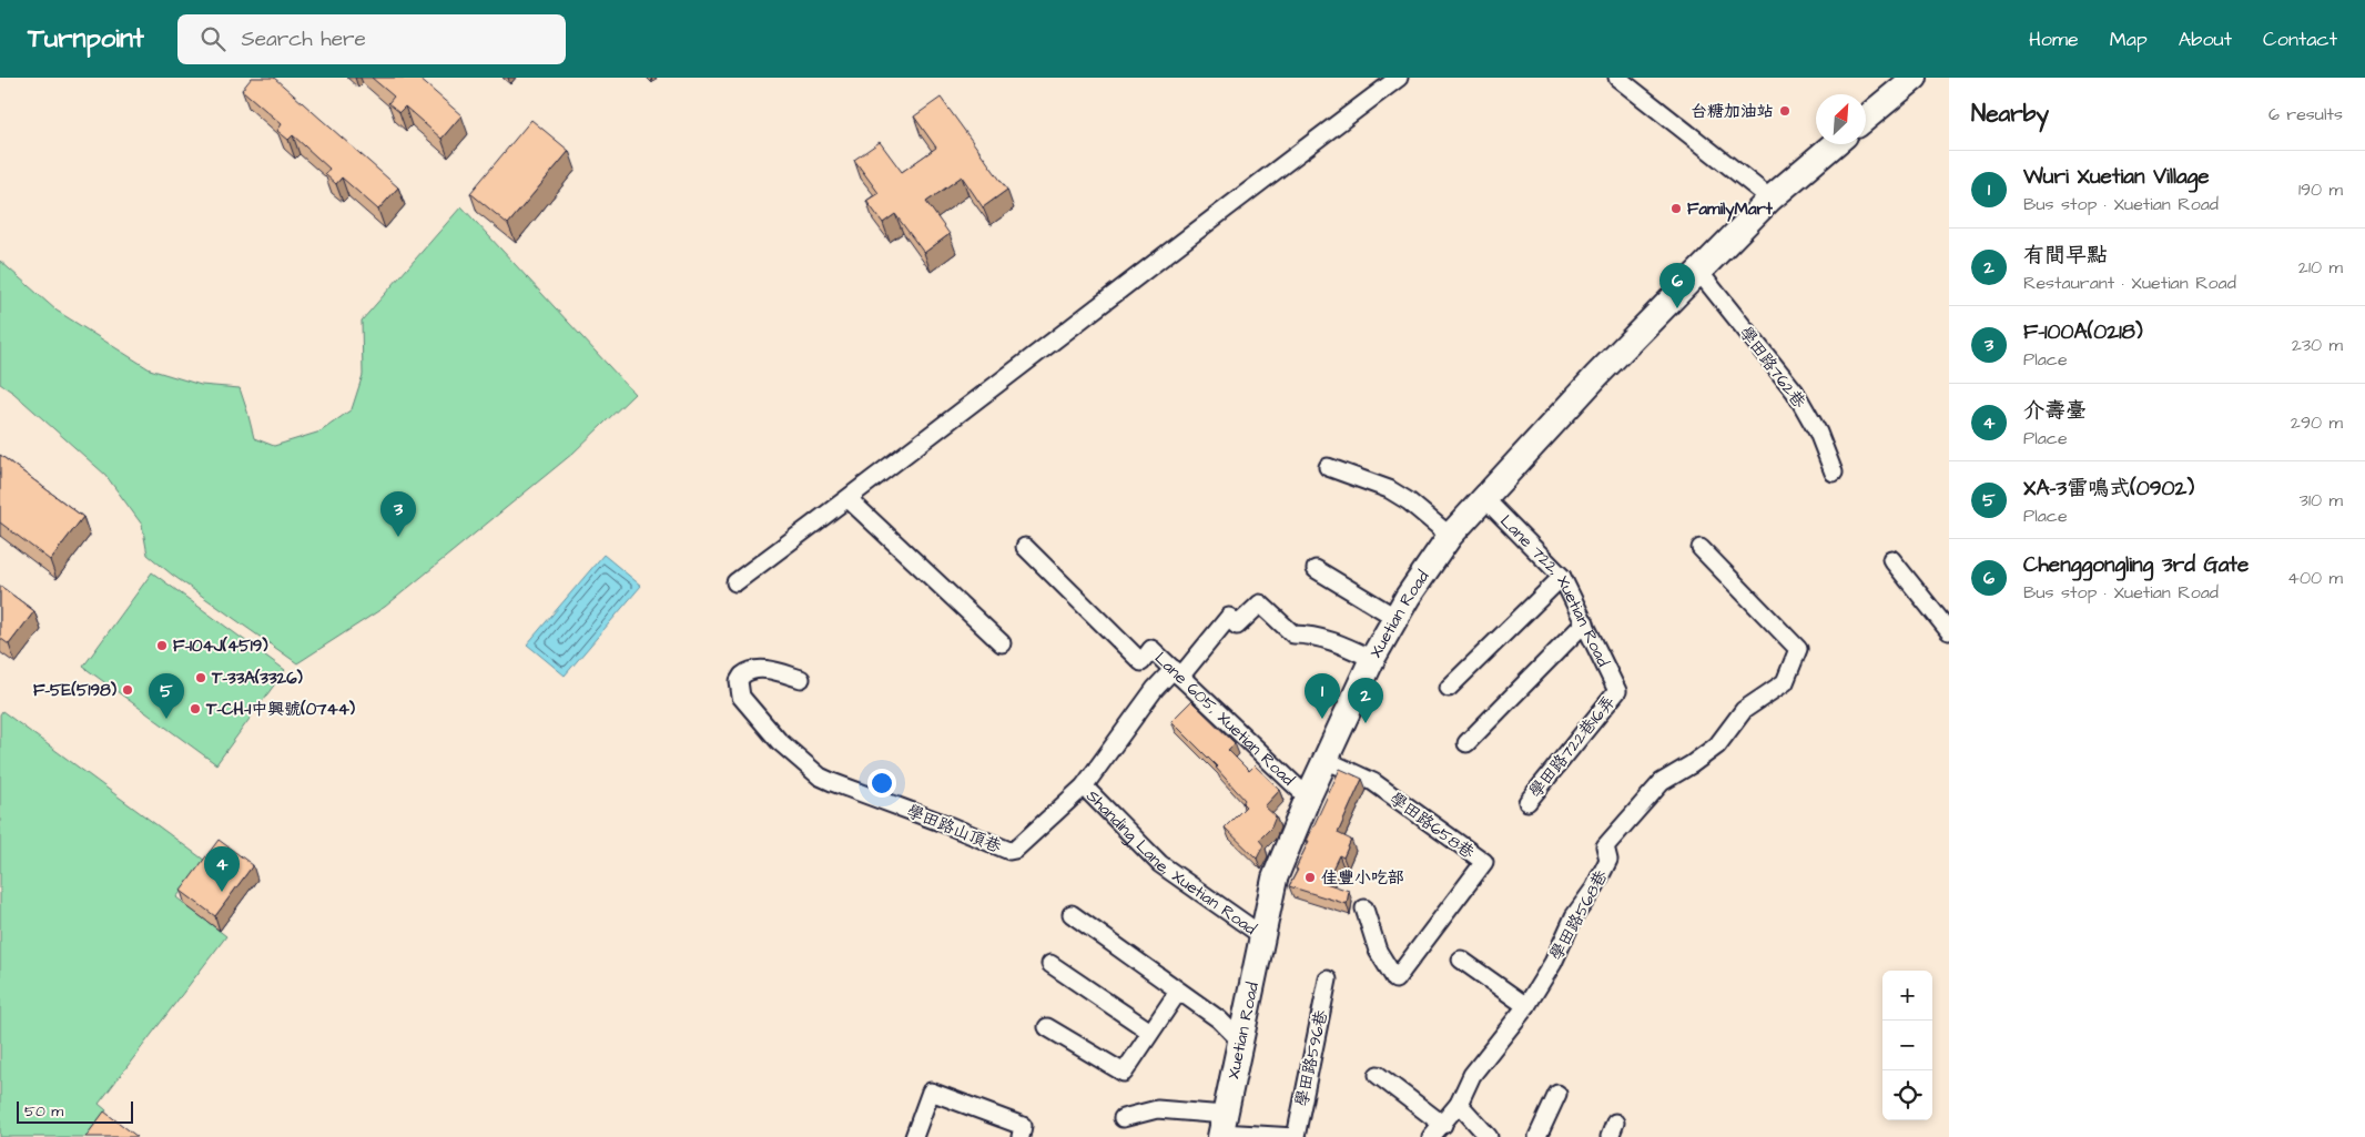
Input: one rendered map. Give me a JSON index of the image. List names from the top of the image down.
{
  "streets": {
    "main road": ["Xuetian Road"],
    "street": [
      "學田路762巷",
      "Lane 722, Xuetian Road",
      "Lane 605, Xuetian Road",
      "學田路722巷16弄",
      "學田路658巷",
      "學田路山頂巷",
      "Shanding Lane, Xuetian Road",
      "學田路568巷",
      "學田路596巷"
    ]
  },
  "crossings": [
    ["學田路762巷", "Xuetian Road"],
    ["Lane 722, Xuetian Road", "Xuetian Road"],
    ["Lane 722, Xuetian Road", "學田路722巷16弄"],
    ["Xuetian Road", "Lane 605, Xuetian Road"],
    ["Xuetian Road", "學田路658巷"],
    ["Xuetian Road", "學田路山頂巷"],
    ["Xuetian Road", "Shanding Lane, Xuetian Road"],
    ["Lane 605, Xuetian Road", "學田路山頂巷"],
    ["學田路山頂巷", "Shanding Lane, Xuetian Road"]
  ],
  "places": [
    "台糖加油站",
    "FamilyMart",
    "F-104J(4519)",
    "T-33A(3326)",
    "F-5E(5198)",
    "T-CH-1中興號(0744)",
    "佳豐小吃部"
  ],
  "scale_bar": "50 m",
  "north": "top right",
  "page": {
    "header": "Turnpoint",
    "search": "Search here",
    "nav": [
      "Home",
      "Map",
      "About",
      "Contact"
    ],
    "heading": ["Nearby", "6 results"],
    "list": [
      {
        "mark": "1",
        "name": "Wuri Xuetian Village",
        "note": "Bus stop · Xuetian Road",
        "value": "190 m"
      },
      {
        "mark": "2",
        "name": "有間早點",
        "note": "Restaurant · Xuetian Road",
        "value": "210 m"
      },
      {
        "mark": "3",
        "name": "F-100A(0218)",
        "note": "Place",
        "value": "230 m"
      },
      {
        "mark": "4",
        "name": "介壽臺",
        "note": "Place",
        "value": "290 m"
      },
      {
        "mark": "5",
        "name": "XA-3雷鳴式(0902)",
        "note": "Place",
        "value": "310 m"
      },
      {
        "mark": "6",
        "name": "Chenggongling 3rd Gate",
        "note": "Bus stop · Xuetian Road",
        "value": "400 m"
      }
    ],
    "pins": [
      "6",
      "3",
      "1",
      "5",
      "2",
      "4"
    ],
    "map_buttons": ["+", "−"],
    "scale": "50 m"
  }
}
